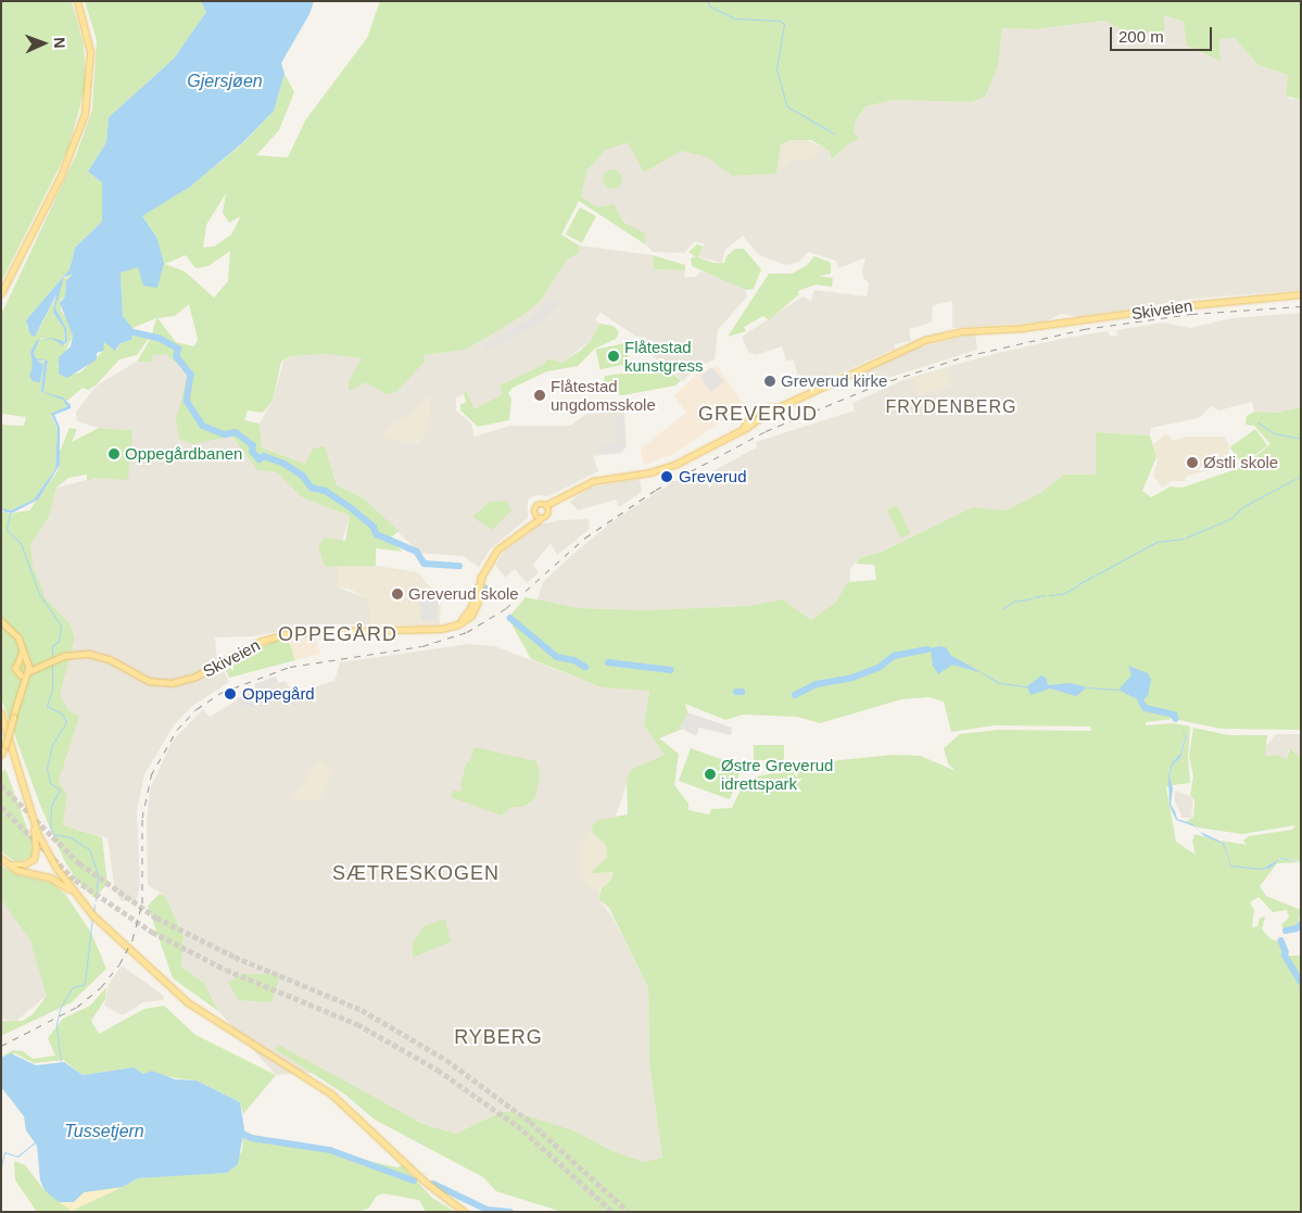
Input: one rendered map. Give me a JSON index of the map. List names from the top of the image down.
{
  "streets": {
    "main road": ["Skiveien"]
  },
  "districts": [
    "FRYDENBERG",
    "GREVERUD",
    "OPPEGÅRD",
    "SÆTRESKOGEN",
    "RYBERG"
  ],
  "water": ["Gjersjøen", "Tussetjern"],
  "places": [
    "Flåtestad kunstgress",
    "Greverud kirke",
    "Flåtestad ungdomsskole",
    "Oppegårdbanen",
    "Østli skole",
    "Greverud",
    "Greverud skole",
    "Oppegård",
    "Østre Greverud idrettspark"
  ],
  "scale_bar": "200 m",
  "north": "right"
}
